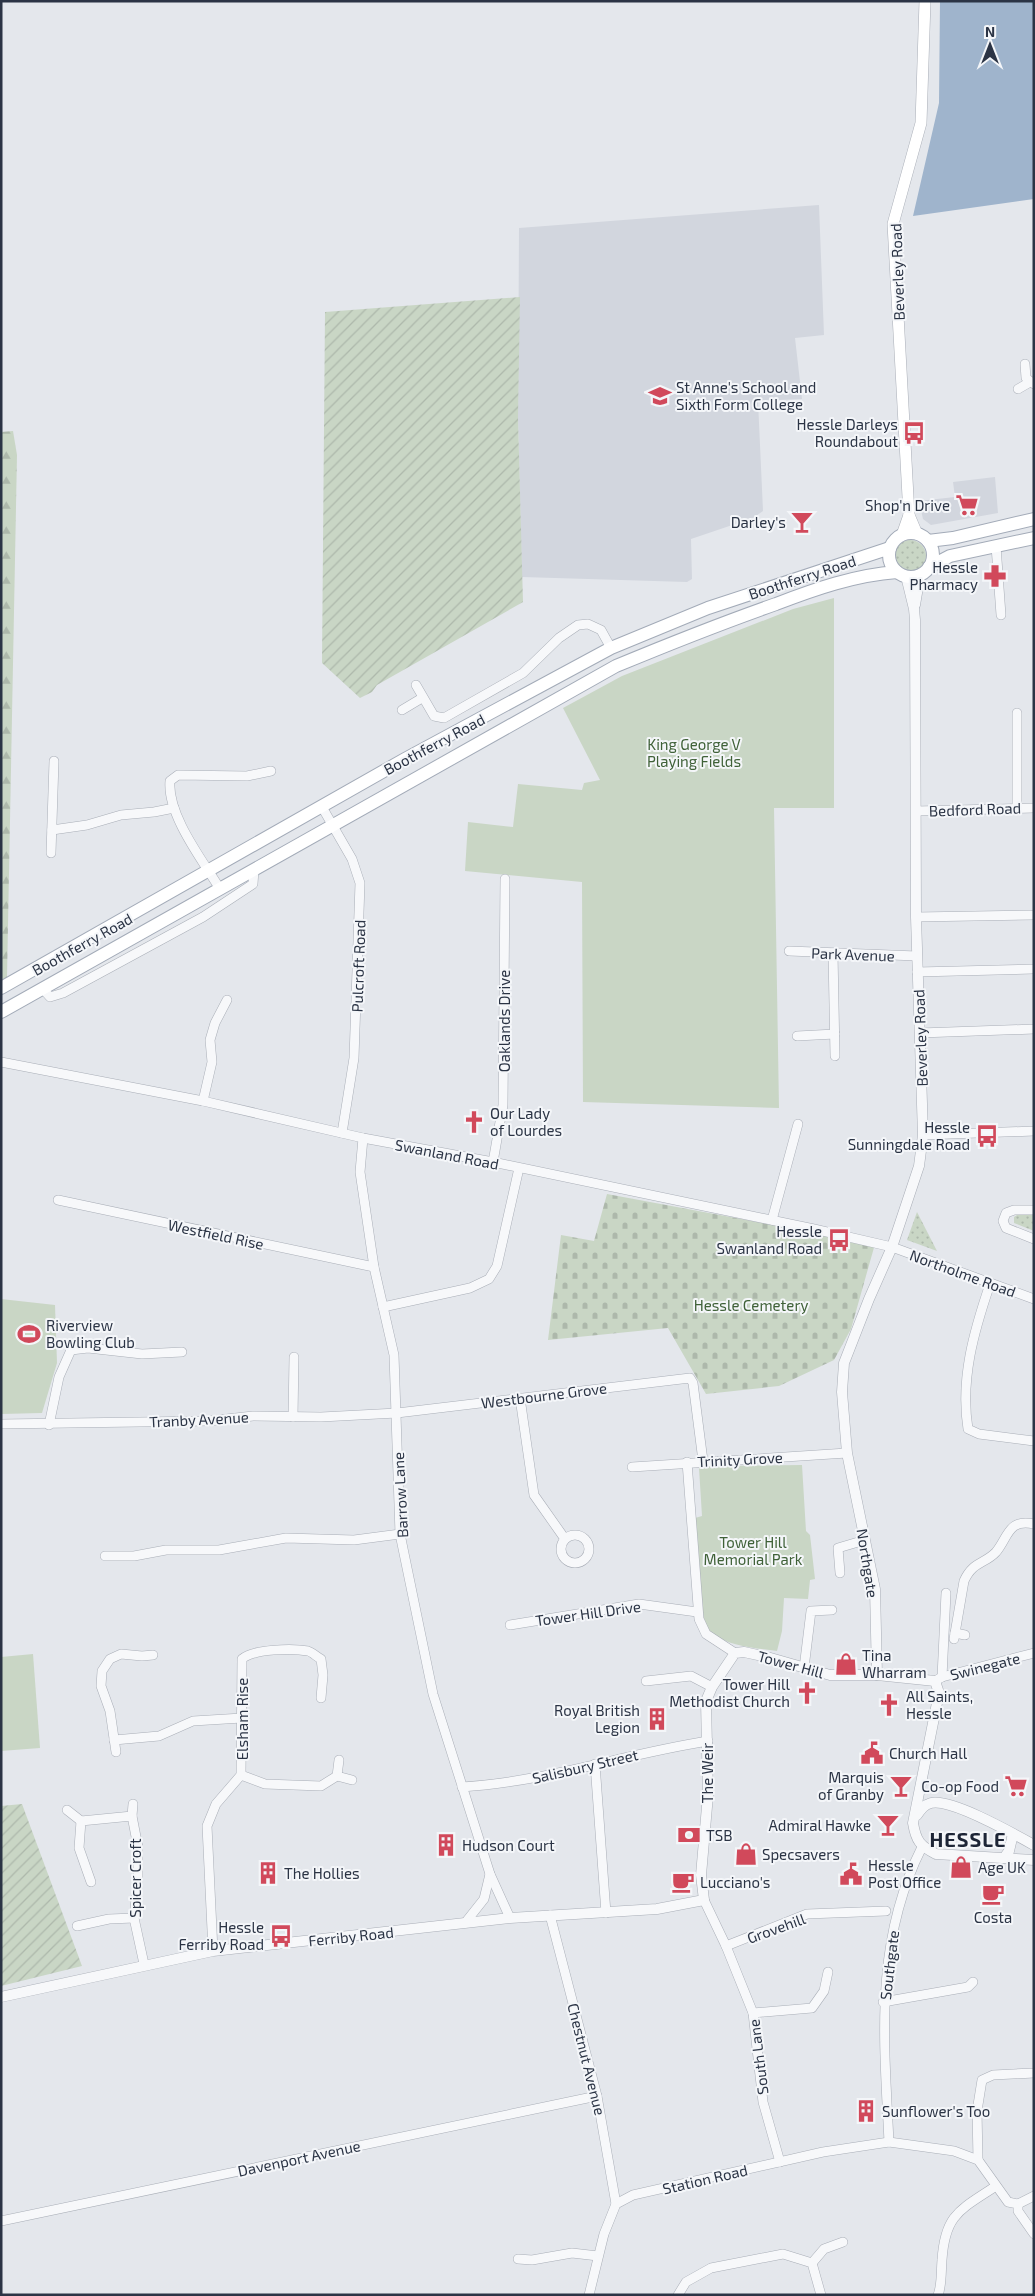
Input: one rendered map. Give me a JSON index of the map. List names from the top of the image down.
{
  "streets": {
    "main road": ["Beverley Road", "Boothferry Road"],
    "street": [
      "Bedford Road",
      "Park Avenue",
      "Pulcroft Road",
      "Oaklands Drive",
      "Swanland Road",
      "Westfield Rise",
      "Northolme Road",
      "Westbourne Grove",
      "Tranby Avenue",
      "Trinity Grove",
      "Barrow Lane",
      "Northgate",
      "Tower Hill Drive",
      "Tower Hill",
      "Swinegate",
      "Elsham Rise",
      "Salisbury Street",
      "The Weir",
      "Spicer Croft",
      "Grovehill",
      "Ferriby Road",
      "Southgate",
      "South Lane",
      "Chestnut Avenue",
      "Davenport Avenue",
      "Station Road"
    ]
  },
  "crossings": [
    ["Beverley Road", "Boothferry Road"],
    ["Beverley Road", "Bedford Road"],
    ["Beverley Road", "Park Avenue"],
    ["Beverley Road", "Swanland Road"],
    ["Beverley Road", "Northolme Road"],
    ["Beverley Road", "Trinity Grove"],
    ["Beverley Road", "Northgate"],
    ["Boothferry Road", "Pulcroft Road"],
    ["Pulcroft Road", "Swanland Road"],
    ["Oaklands Drive", "Swanland Road"],
    ["Swanland Road", "Northolme Road"],
    ["Swanland Road", "Barrow Lane"],
    ["Westfield Rise", "Barrow Lane"],
    ["Westbourne Grove", "Tranby Avenue"],
    ["Westbourne Grove", "Trinity Grove"],
    ["Westbourne Grove", "Barrow Lane"],
    ["Tranby Avenue", "Barrow Lane"],
    ["Trinity Grove", "Northgate"],
    ["Trinity Grove", "Tower Hill"],
    ["Barrow Lane", "Salisbury Street"],
    ["Barrow Lane", "Ferriby Road"],
    ["Northgate", "Tower Hill"],
    ["Northgate", "Swinegate"],
    ["Tower Hill Drive", "Tower Hill"],
    ["Tower Hill", "Swinegate"],
    ["Tower Hill", "The Weir"],
    ["Elsham Rise", "Ferriby Road"],
    ["Salisbury Street", "The Weir"],
    ["The Weir", "Ferriby Road"],
    ["The Weir", "South Lane"],
    ["Spicer Croft", "Ferriby Road"],
    ["Grovehill", "South Lane"],
    ["Ferriby Road", "South Lane"],
    ["Ferriby Road", "Chestnut Avenue"],
    ["Southgate", "Station Road"],
    ["South Lane", "Station Road"],
    ["Chestnut Avenue", "Davenport Avenue"],
    ["Chestnut Avenue", "Station Road"]
  ],
  "districts": ["HESSLE"],
  "parks": ["King George V Playing Fields", "Hessle Cemetery", "Tower Hill Memorial Park"],
  "places": {
    "school or university": ["St Anne's School and Sixth Form College"],
    "bus stop": [
      "Hessle Darleys Roundabout",
      "Hessle Sunningdale Road",
      "Hessle Swanland Road",
      "Hessle Ferriby Road"
    ],
    "supermarket": ["Shop'n Drive", "Co-op Food"],
    "bar": ["Darley's", "Marquis of Granby", "Admiral Hawke"],
    "pharmacy": ["Hessle Pharmacy"],
    "church": ["Our Lady of Lourdes", "Tower Hill Methodist Church", "All Saints, Hessle"],
    "sports": ["Riverview Bowling Club"],
    "shop": ["Tina Wharram", "Specsavers", "Age UK"],
    "building": [
      "Royal British Legion",
      "Hudson Court",
      "The Hollies",
      "Sunflower's Too"
    ],
    "public building": ["Church Hall", "Hessle Post Office"],
    "bank": ["TSB"],
    "cafe": ["Lucciano's", "Costa"]
  },
  "north": "top"
}
